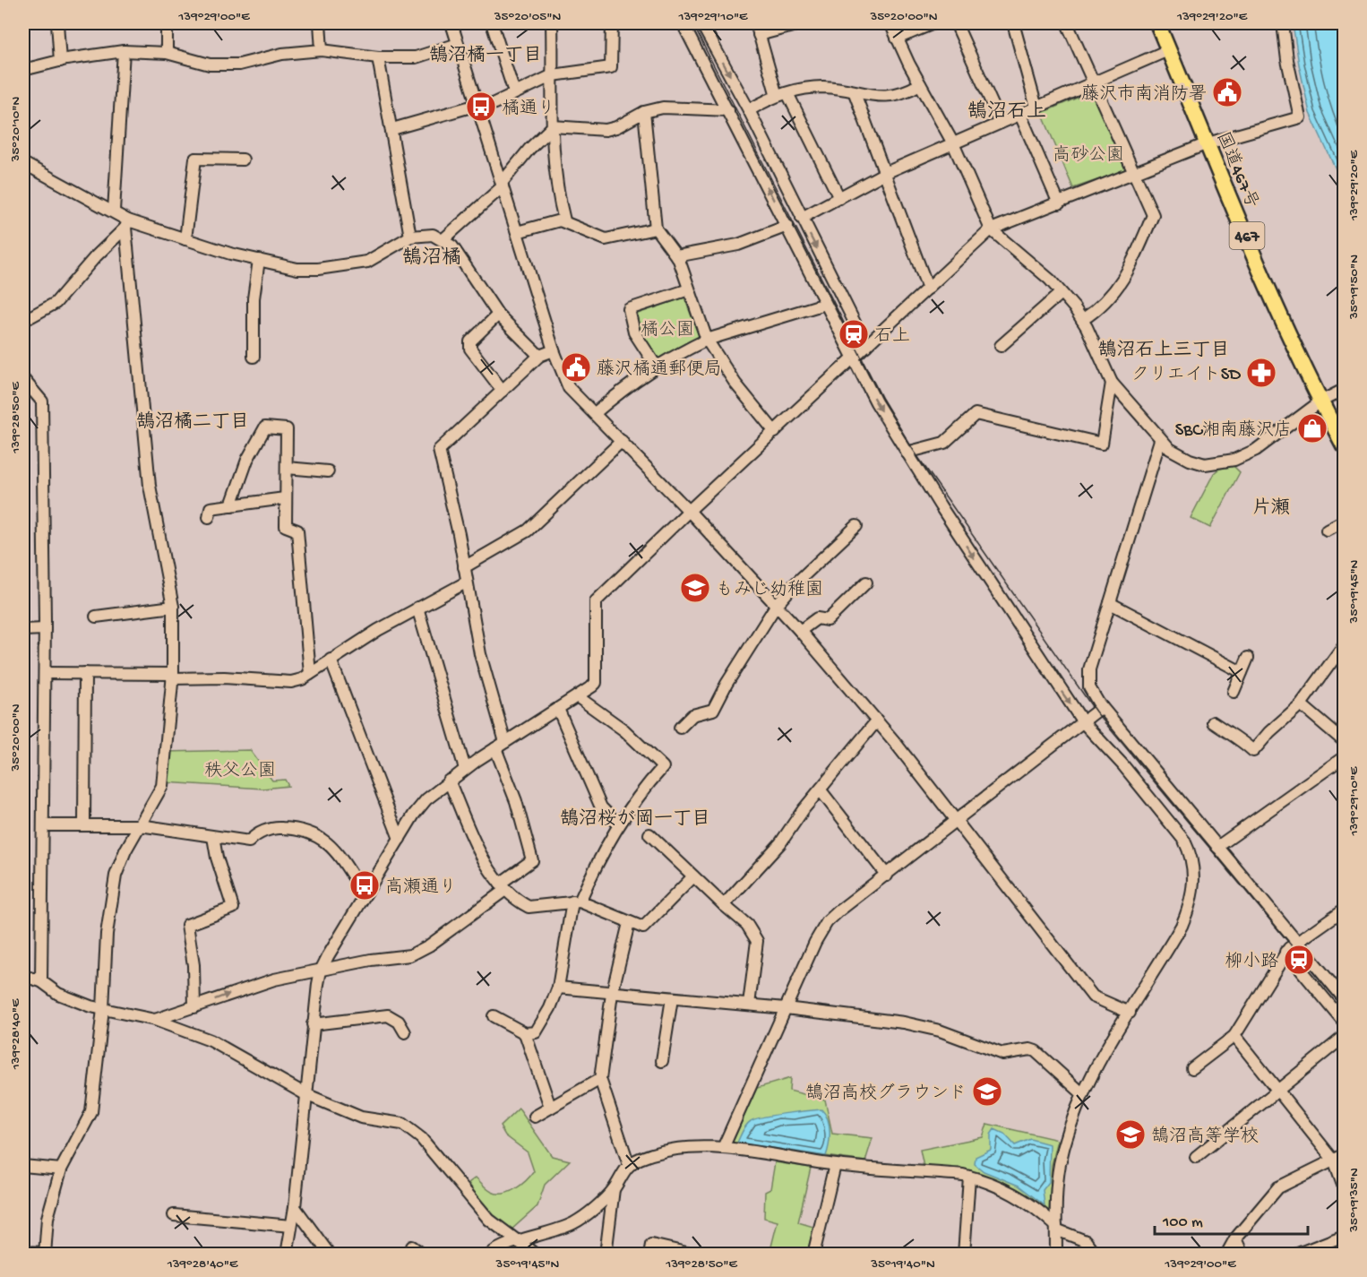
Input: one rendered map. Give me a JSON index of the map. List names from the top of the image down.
{
  "streets": {
    "highway": ["国道467号", "467"]
  },
  "districts": [
    "鵠沼橘一丁目",
    "鵠沼石上",
    "鵠沼橘",
    "鵠沼石上三丁目",
    "鵠沼橘二丁目",
    "片瀬",
    "鵠沼桜が岡一丁目"
  ],
  "parks": ["高砂公園", "橘公園", "秩父公園"],
  "places": {
    "public building": ["藤沢市南消防署", "藤沢橘通郵便局"],
    "bus stop": ["橘通り", "高瀬通り"],
    "station": ["石上", "柳小路"],
    "pharmacy": ["クリエイトSD"],
    "shop": ["SBC湘南藤沢店"],
    "school or university": ["もみじ幼稚園", "鵠沼高校グラウンド", "鵠沼高等学校"]
  },
  "scale_bar": "100 m",
  "coordinates": [
    "139°29'00\"E",
    "35°20'05\"N",
    "139°29'10\"E",
    "35°20'00\"N",
    "139°29'20\"E",
    "35°20'10\"N",
    "35°19'50\"N",
    "139°28'50\"E",
    "35°19'45\"N",
    "139°28'40\"E",
    "35°19'35\"N",
    "35°19'40\"N"
  ]
}
